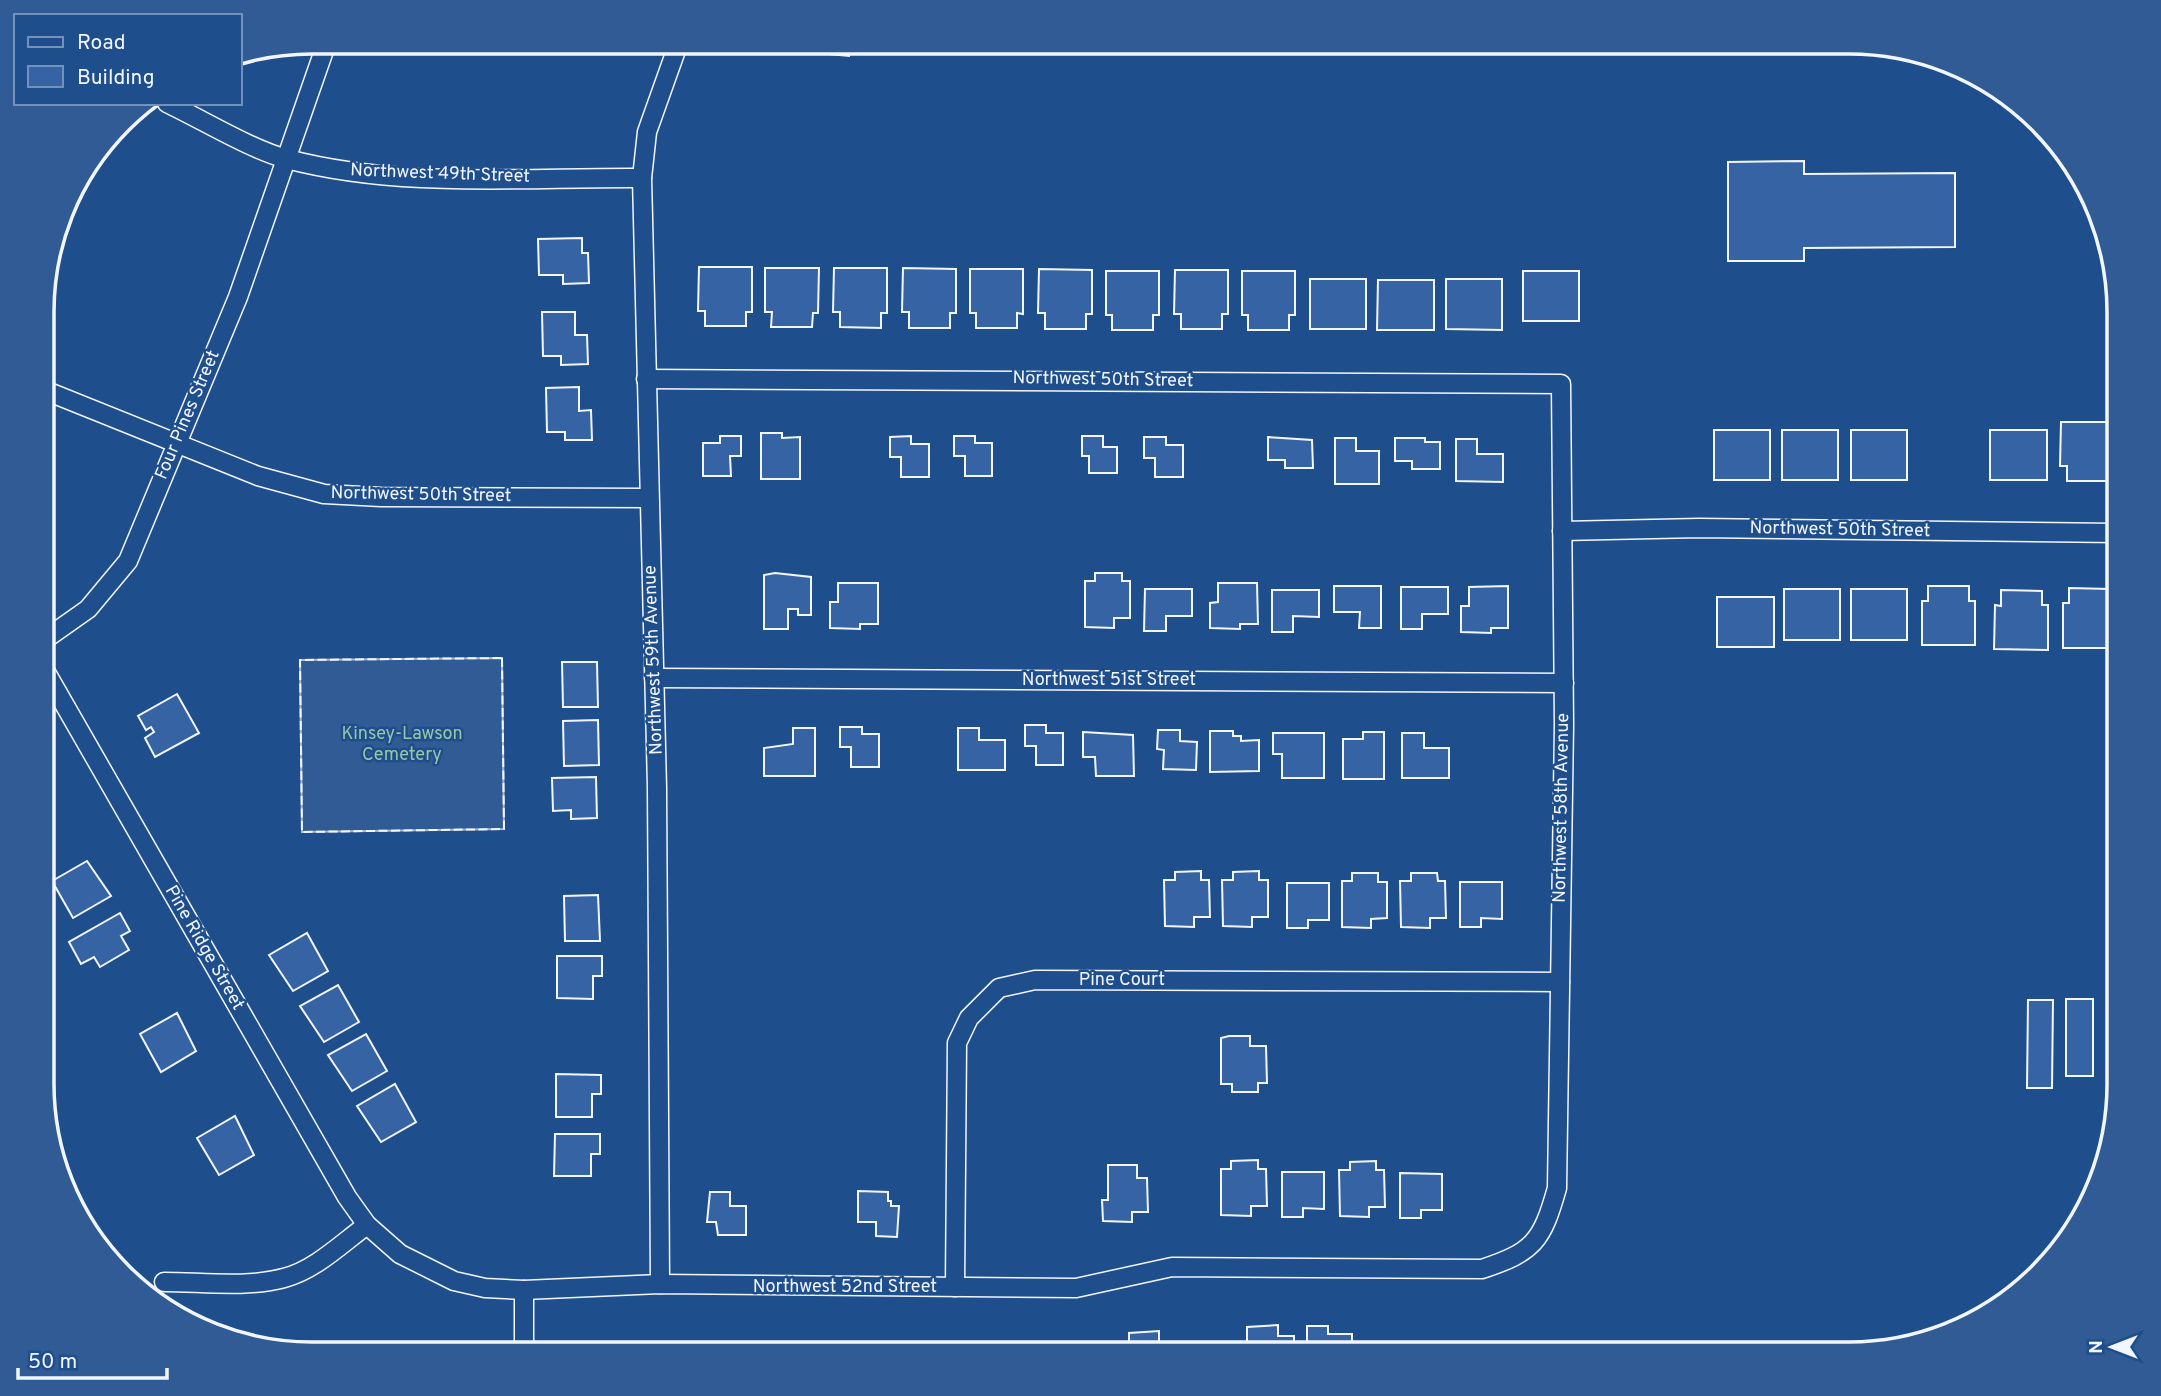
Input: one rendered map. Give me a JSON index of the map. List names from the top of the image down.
{
  "streets": {
    "street": [
      "Northwest 49th Street",
      "Northwest 50th Street",
      "Four Pines Street",
      "Northwest 59th Avenue",
      "Northwest 51st Street",
      "Northwest 58th Avenue",
      "Pine Ridge Street",
      "Pine Court",
      "Northwest 52nd Street"
    ]
  },
  "crossings": [
    ["Northwest 49th Street", "Four Pines Street"],
    ["Northwest 49th Street", "Northwest 59th Avenue"],
    ["Northwest 50th Street", "Four Pines Street"],
    ["Northwest 50th Street", "Northwest 59th Avenue"],
    ["Northwest 50th Street", "Northwest 58th Avenue"],
    ["Northwest 59th Avenue", "Northwest 51st Street"],
    ["Northwest 59th Avenue", "Northwest 52nd Street"],
    ["Northwest 51st Street", "Northwest 58th Avenue"],
    ["Northwest 58th Avenue", "Pine Court"],
    ["Northwest 58th Avenue", "Northwest 52nd Street"],
    ["Pine Ridge Street", "Northwest 52nd Street"],
    ["Pine Court", "Northwest 52nd Street"]
  ],
  "parks": ["Kinsey-Lawson Cemetery"],
  "legend": ["Road", "Building"],
  "scale_bar": "50 m",
  "north": "left"
}
